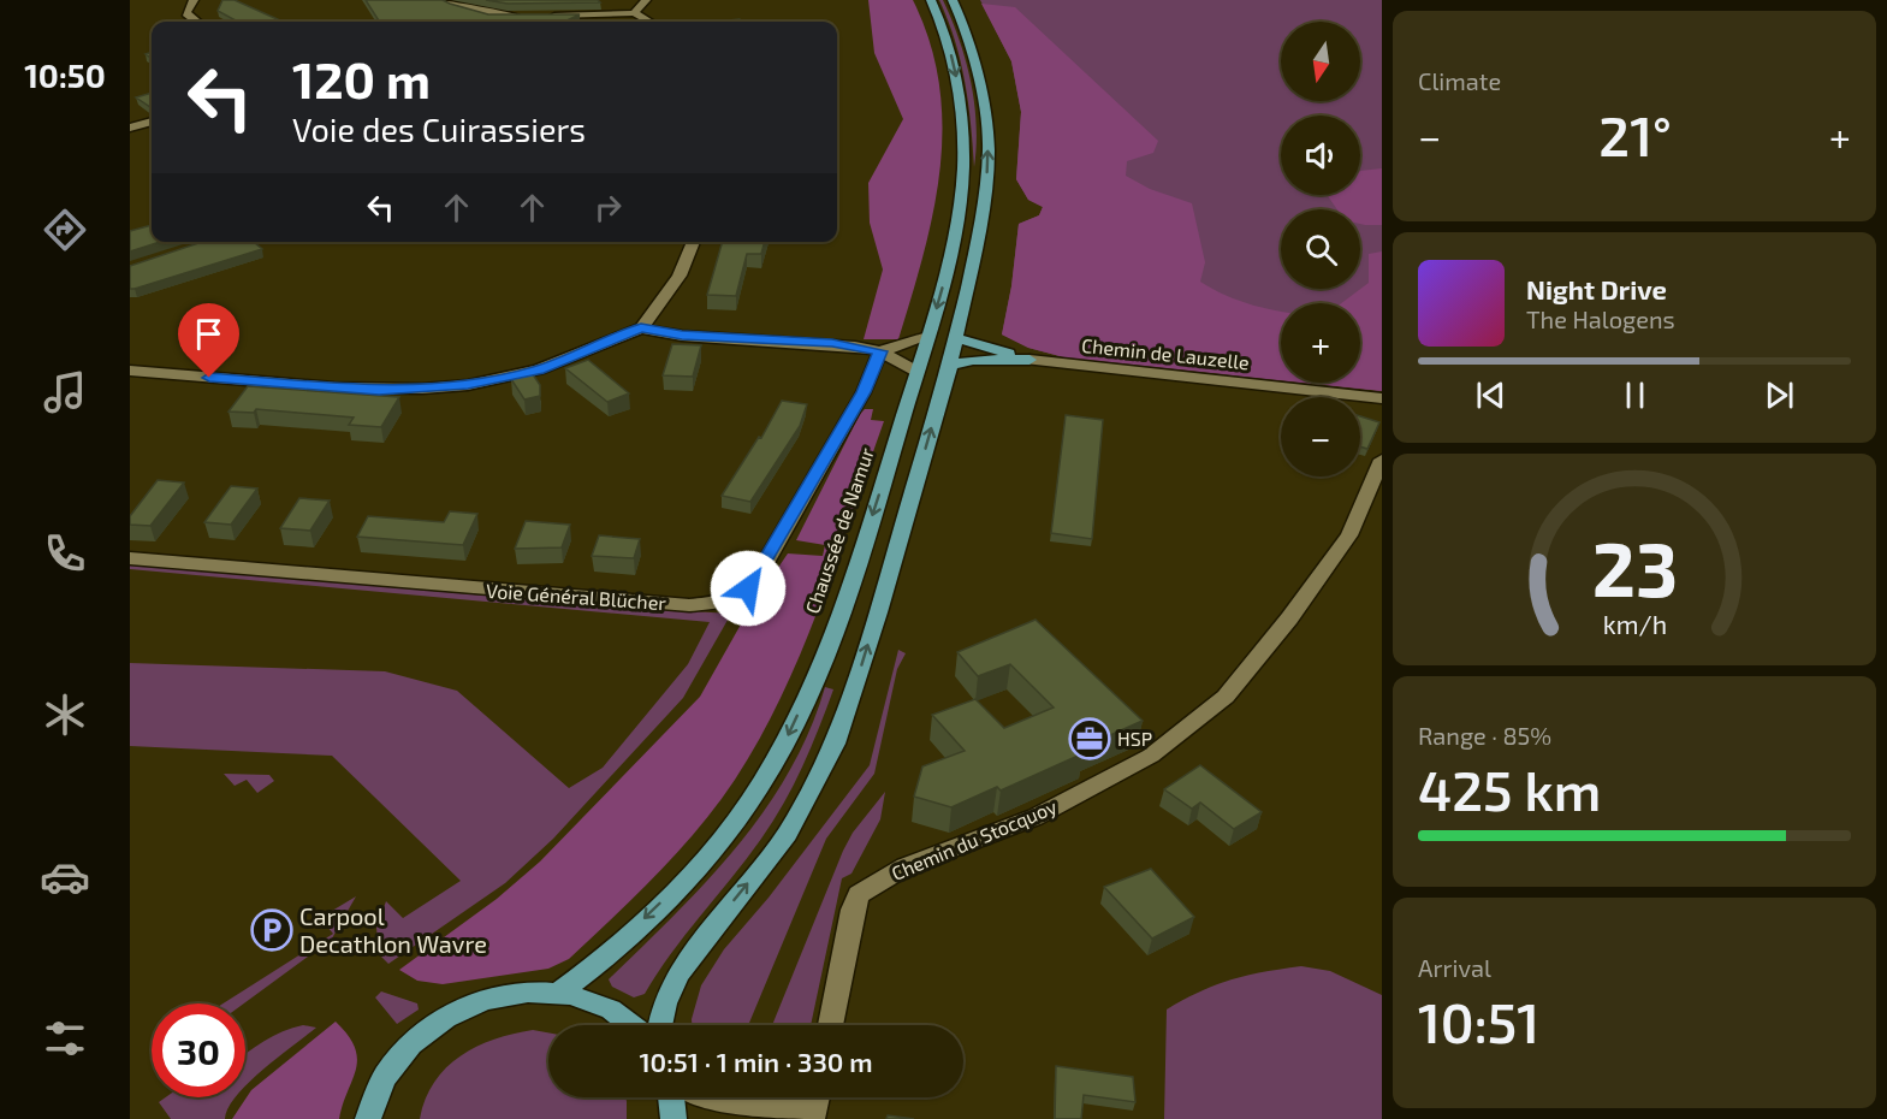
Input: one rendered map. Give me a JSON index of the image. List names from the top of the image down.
{
  "streets": {
    "main road": ["Chaussée de Namur"],
    "street": ["Chemin de Lauzelle", "Voie Général Blücher", "Chemin du Stocquoy"]
  },
  "places": {
    "office": ["HSP"],
    "parking": ["Carpool Decathlon Wavre"]
  },
  "north": "bottom",
  "page": {
    "tabs": "10:50",
    "tile": [
      "Climate",
      ["Range · 85%", "425 km"],
      ["Arrival", "10:51"]
    ],
    "map_buttons": ["+", "−"],
    "turn": ["120 m", "Voie des Cuirassiers"],
    "heat": ["−", "21°", "+"],
    "song": ["Night Drive", "The Halogens"],
    "limit": "30",
    "trip": "10:51 · 1 min · 330 m",
    "gauge": ["23", "km/h"]
  }
}
